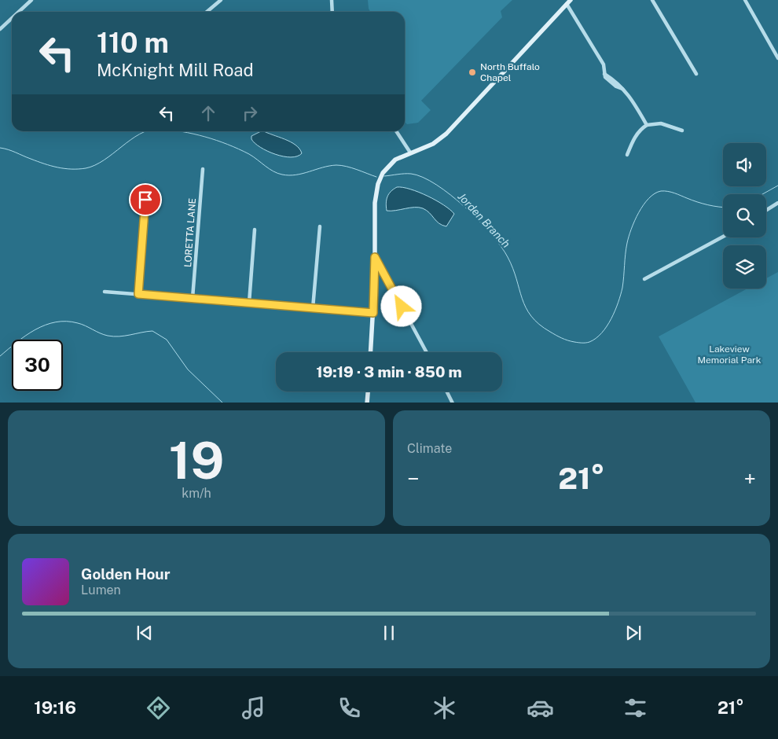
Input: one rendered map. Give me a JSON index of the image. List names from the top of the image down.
{
  "streets": {
    "street": ["LORETTA LANE"]
  },
  "water": ["Jorden Branch"],
  "parks": ["Lakeview Memorial Park"],
  "places": ["North Buffalo Chapel"],
  "page": {
    "turn": ["110 m", "McKnight Mill Road"],
    "limit": "30",
    "trip": "19:19 · 3 min · 850 m",
    "tile": [
      ["19", "km/h"],
      "Climate"
    ],
    "heat": ["−", "21°", "+"],
    "song": ["Golden Hour", "Lumen"],
    "tabs": ["19:16", "21°"]
  }
}
